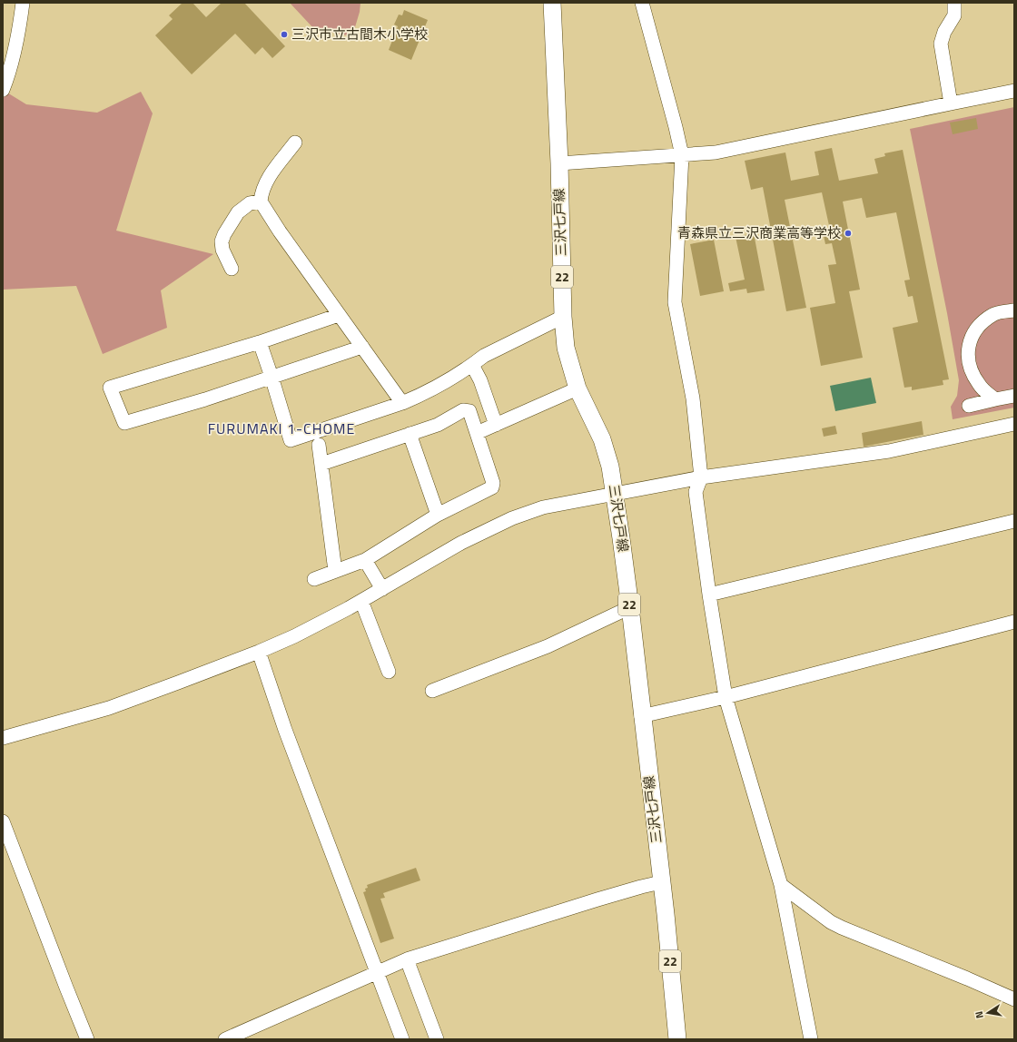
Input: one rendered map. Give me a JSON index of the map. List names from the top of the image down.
{
  "streets": {
    "main road": ["三沢七戸線", "22"]
  },
  "districts": ["FURUMAKI 1-CHOME"],
  "places": ["三沢市立古間木小学校", "青森県立三沢商業高等学校"],
  "north": "left"
}
